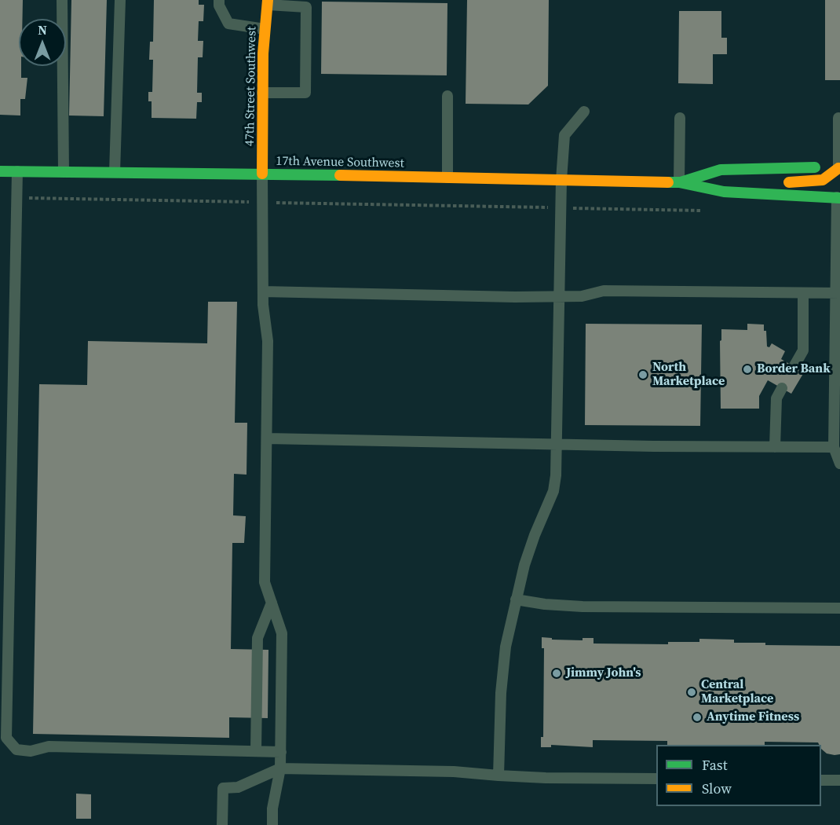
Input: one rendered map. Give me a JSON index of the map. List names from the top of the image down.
{
  "streets": {
    "street": ["47th Street Southwest", "17th Avenue Southwest"]
  },
  "crossings": [
    ["47th Street Southwest", "17th Avenue Southwest"]
  ],
  "places": [
    "Border Bank",
    "North Marketplace",
    "Jimmy John's",
    "Central Marketplace",
    "Anytime Fitness"
  ],
  "legend": ["Fast", "Slow"],
  "north": "top"
}
